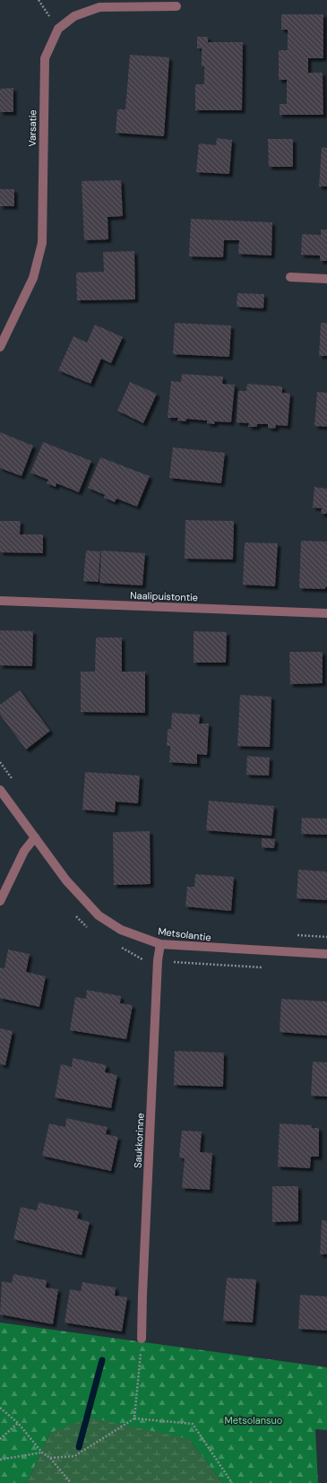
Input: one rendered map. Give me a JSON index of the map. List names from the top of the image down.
{
  "streets": {
    "street": [
      "Varsatie",
      "Naalipuistontie",
      "Metsolantie",
      "Saukkorinne"
    ]
  },
  "crossings": [
    ["Metsolantie", "Saukkorinne"]
  ],
  "parks": ["Metsolansuo"]
}
